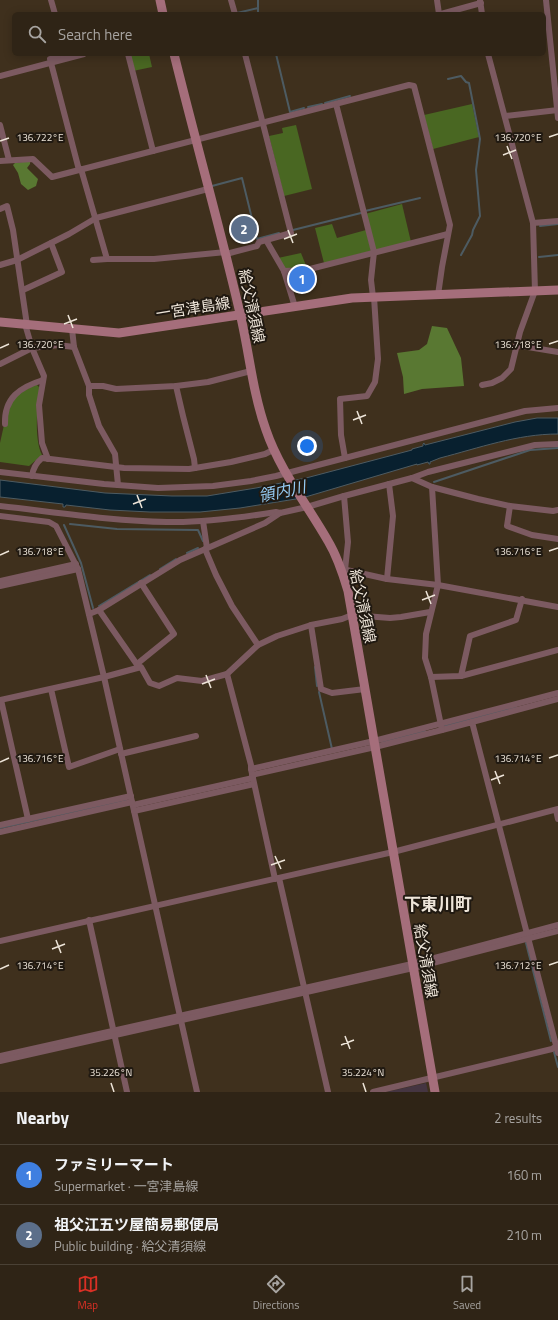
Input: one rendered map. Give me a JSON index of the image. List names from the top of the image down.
{
  "streets": {
    "main road": ["給父清須線", "一宮津島線"]
  },
  "crossings": [
    ["給父清須線", "一宮津島線"]
  ],
  "districts": ["下東川町"],
  "water": ["領内川"],
  "page": {
    "search": "Search here",
    "pins": ["2", "1"],
    "heading": ["Nearby", "2 results"],
    "list": [
      {
        "mark": "1",
        "name": "ファミリーマート",
        "note": "Supermarket · 一宮津島線",
        "value": "160 m"
      },
      {
        "mark": "2",
        "name": "祖父江五ツ屋簡易郵便局",
        "note": "Public building · 給父清須線",
        "value": "210 m"
      }
    ],
    "nav": ["Map", "Directions", "Saved"]
  },
  "coordinates": [
    "136.720°E",
    "136.722°E",
    "136.718°E",
    "136.716°E",
    "136.714°E",
    "136.712°E",
    "35.226°N",
    "35.224°N"
  ]
}
